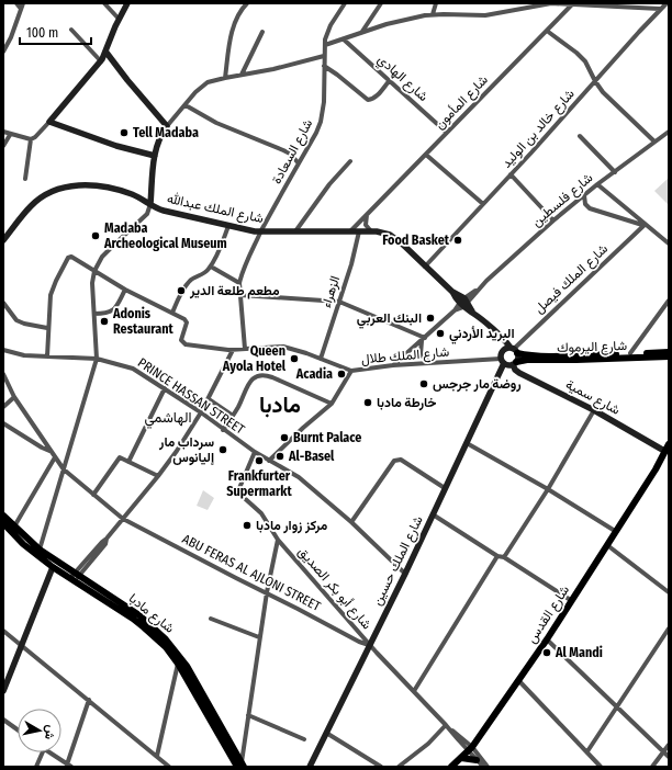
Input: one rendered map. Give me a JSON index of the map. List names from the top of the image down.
{
  "streets": {
    "main road": [
      "شارع الملك عبدالله",
      "شارع اليرموك",
      "شارع سمية",
      "شارع الملك حسين",
      "شارع مادبا",
      "شارع القدس"
    ],
    "street": [
      "شارع الهادي",
      "شارع المأمون",
      "شارع خالد بن الوليد",
      "شارع السعادة",
      "شارع فلسطين",
      "شارع الملك فيصل",
      "الزهراء",
      "شارع الملك طلال",
      "PRINCE HASSAN STREET",
      "ABU FERAS AL AJLONI STREET",
      "شارع أبو بكر الصديق"
    ]
  },
  "crossings": [
    ["شارع الهادي", "شارع المأمون"],
    ["شارع المأمون", "شارع الملك عبدالله"],
    ["شارع خالد بن الوليد", "شارع الملك عبدالله"],
    ["شارع السعادة", "شارع الملك عبدالله"],
    ["شارع فلسطين", "شارع الملك عبدالله"],
    ["شارع فلسطين", "شارع الملك طلال"],
    ["شارع الملك عبدالله", "الزهراء"],
    ["شارع الملك فيصل", "شارع اليرموك"],
    ["شارع الملك فيصل", "شارع الملك حسين"],
    ["الزهراء", "شارع الملك طلال"],
    ["شارع اليرموك", "شارع سمية"],
    ["شارع اليرموك", "شارع الملك حسين"],
    ["شارع الملك طلال", "شارع الملك حسين"],
    ["PRINCE HASSAN STREET", "شارع الملك حسين"],
    ["PRINCE HASSAN STREET", "شارع أبو بكر الصديق"],
    ["شارع سمية", "شارع القدس"],
    ["شارع الملك حسين", "ABU FERAS AL AJLONI STREET"],
    ["شارع الملك حسين", "شارع أبو بكر الصديق"],
    ["ABU FERAS AL AJLONI STREET", "شارع أبو بكر الصديق"],
    ["شارع أبو بكر الصديق", "شارع القدس"]
  ],
  "districts": ["مادبا", "الهاشمي"],
  "places": [
    "Tell Madaba",
    "Madaba Archeological Museum",
    "Food Basket",
    "مطعم طلعة الدير",
    "البنك العربي",
    "Adonis Restaurant",
    "البريد الأردني",
    "Queen Ayola Hotel",
    "Acadia",
    "روضة مار جرجس",
    "خارطة مادبا",
    "Burnt Palace",
    "سرداب مار إليانوس",
    "Al-Basel",
    "Frankfurter Supermarkt",
    "مركز زوار مادبا",
    "Al Mandi"
  ],
  "scale_bar": "100 m",
  "north": "right"
}
